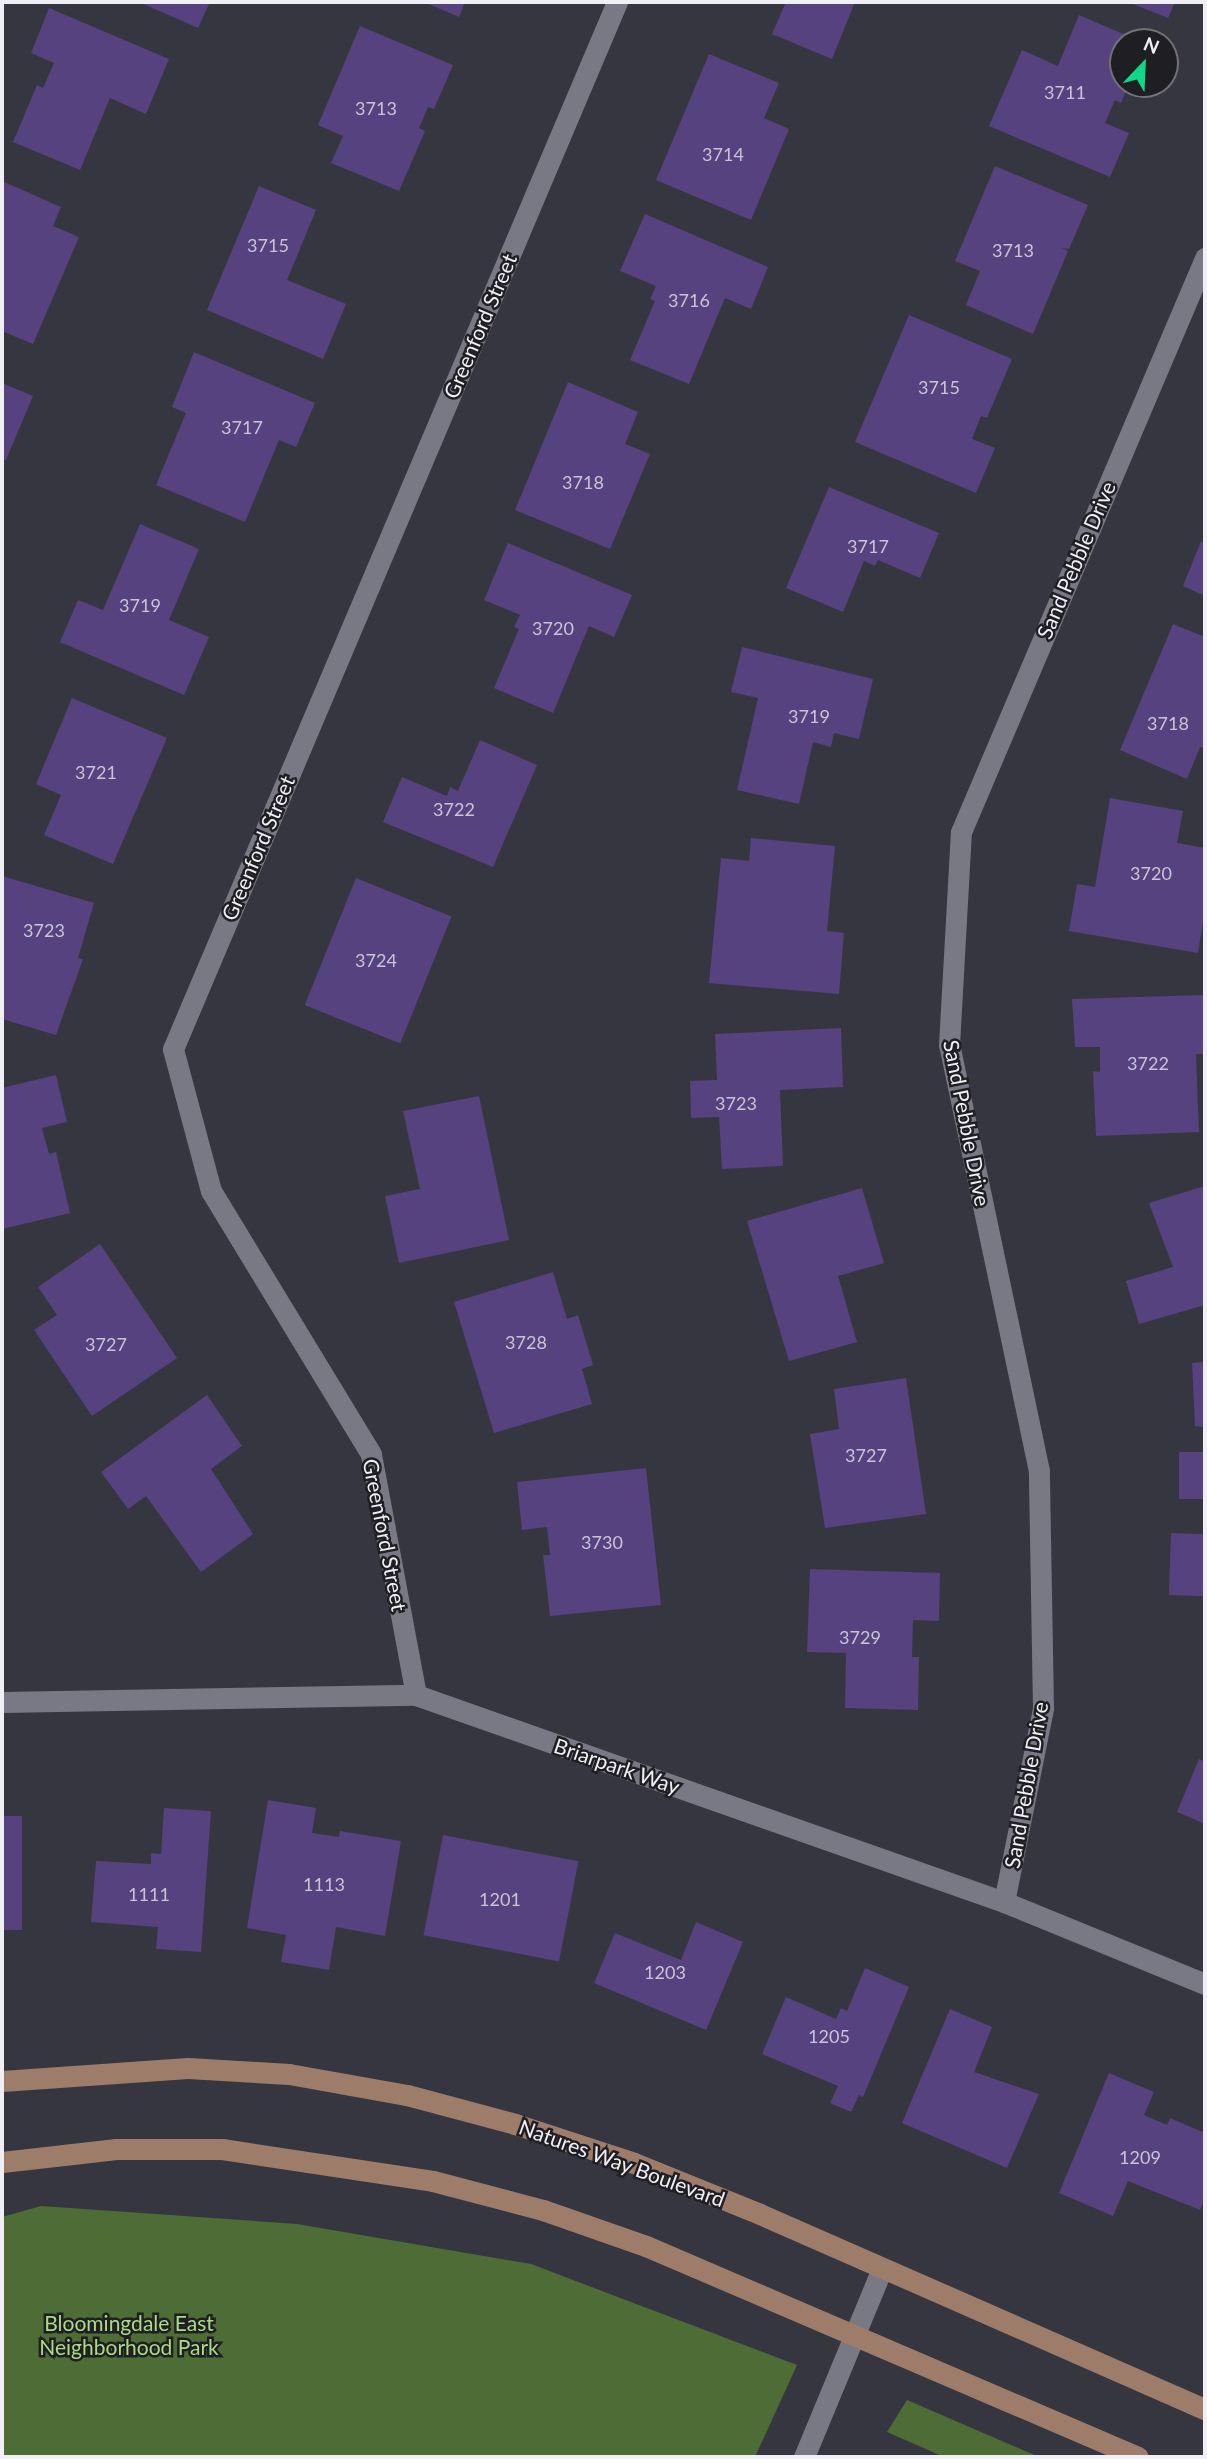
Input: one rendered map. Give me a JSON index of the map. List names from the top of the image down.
{
  "streets": {
    "street": [
      "Greenford Street",
      "Sand Pebble Drive",
      "Briarpark Way",
      "Natures Way Boulevard"
    ]
  },
  "crossings": [
    ["Greenford Street", "Briarpark Way"],
    ["Sand Pebble Drive", "Briarpark Way"]
  ],
  "parks": ["Bloomingdale East Neighborhood Park"],
  "house_numbers": [
    "3711",
    "3713",
    "3714",
    "3715",
    "3713",
    "3716",
    "3715",
    "3717",
    "3718",
    "3717",
    "3719",
    "3720",
    "3719",
    "3718",
    "3721",
    "3722",
    "3720",
    "3723",
    "3724",
    "3722",
    "3723",
    "3728",
    "3727",
    "3727",
    "3730",
    "3729",
    "1113",
    "1111",
    "1201",
    "1203",
    "1205",
    "1209"
  ],
  "north": "top right"
}
